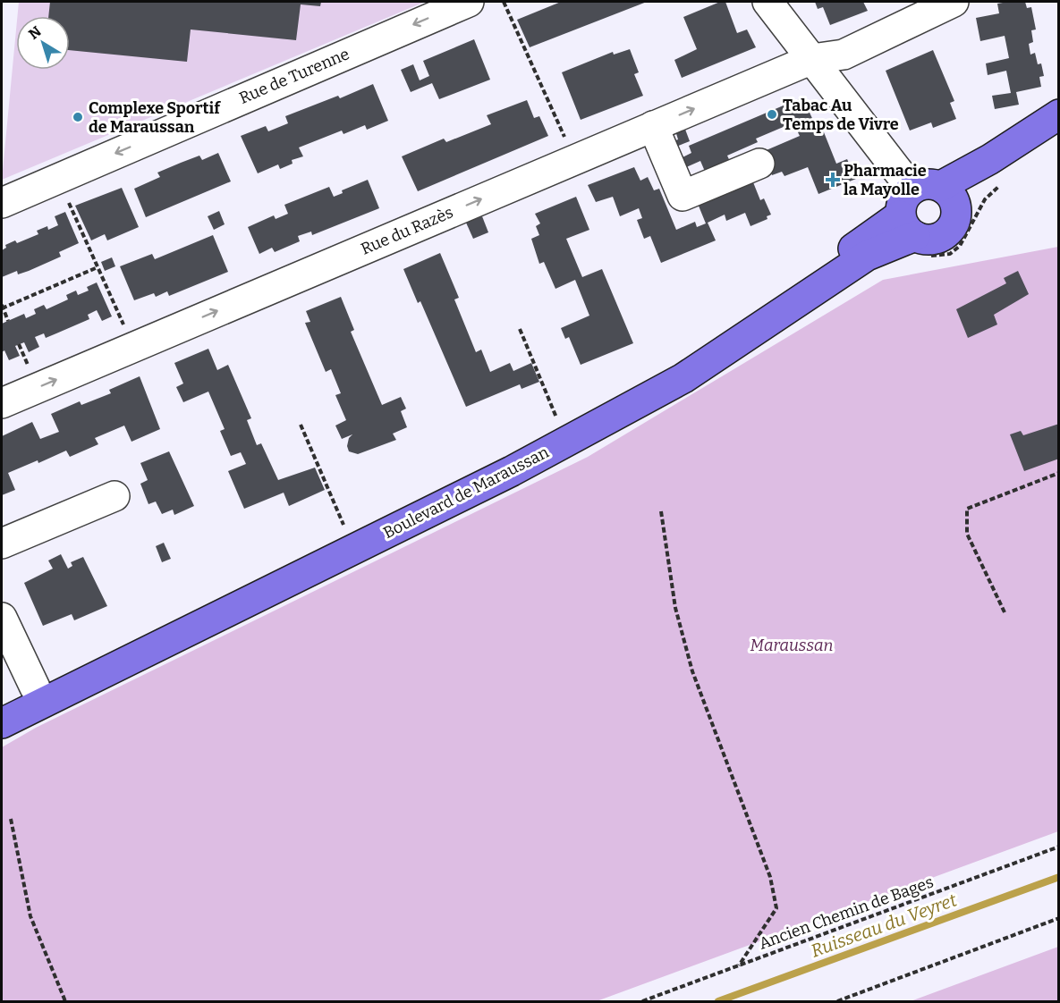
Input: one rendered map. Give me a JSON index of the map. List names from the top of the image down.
{
  "streets": {
    "main road": ["Boulevard de Maraussan"],
    "street": ["Rue de Turenne", "Rue du Razès"],
    "path": ["Ancien Chemin de Bages"]
  },
  "one_way": ["Rue de Turenne", "Rue du Razès"],
  "water": ["Ruisseau du Veyret"],
  "parks": ["Maraussan"],
  "places": {
    "other": ["Tabac Au Temps de Vivre", "Complexe Sportif de Maraussan"],
    "health": ["Pharmacie la Mayolle"]
  },
  "north": "top left"
}
